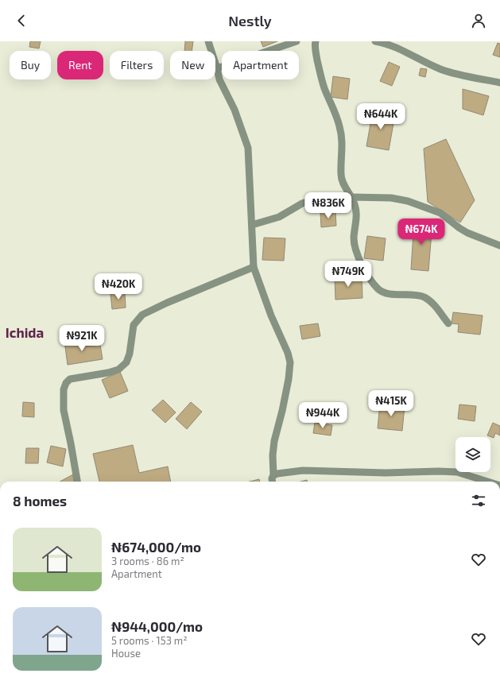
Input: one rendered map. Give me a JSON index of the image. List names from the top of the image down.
{
  "districts": ["Ichida"],
  "page": {
    "header": "Nestly",
    "chip": [
      "Buy",
      "Rent",
      "Filters",
      "New",
      "Apartment"
    ],
    "price": [
      "₦644K",
      "₦836K",
      "₦674K",
      "₦749K",
      "₦420K",
      "₦921K",
      "₦415K",
      "₦944K"
    ],
    "heading": "8 homes",
    "list": [
      {
        "name": "₦674,000/mo",
        "note": "3 rooms · 86 m² · Apartment"
      },
      {
        "name": "₦944,000/mo",
        "note": "5 rooms · 153 m² · House"
      }
    ]
  }
}
